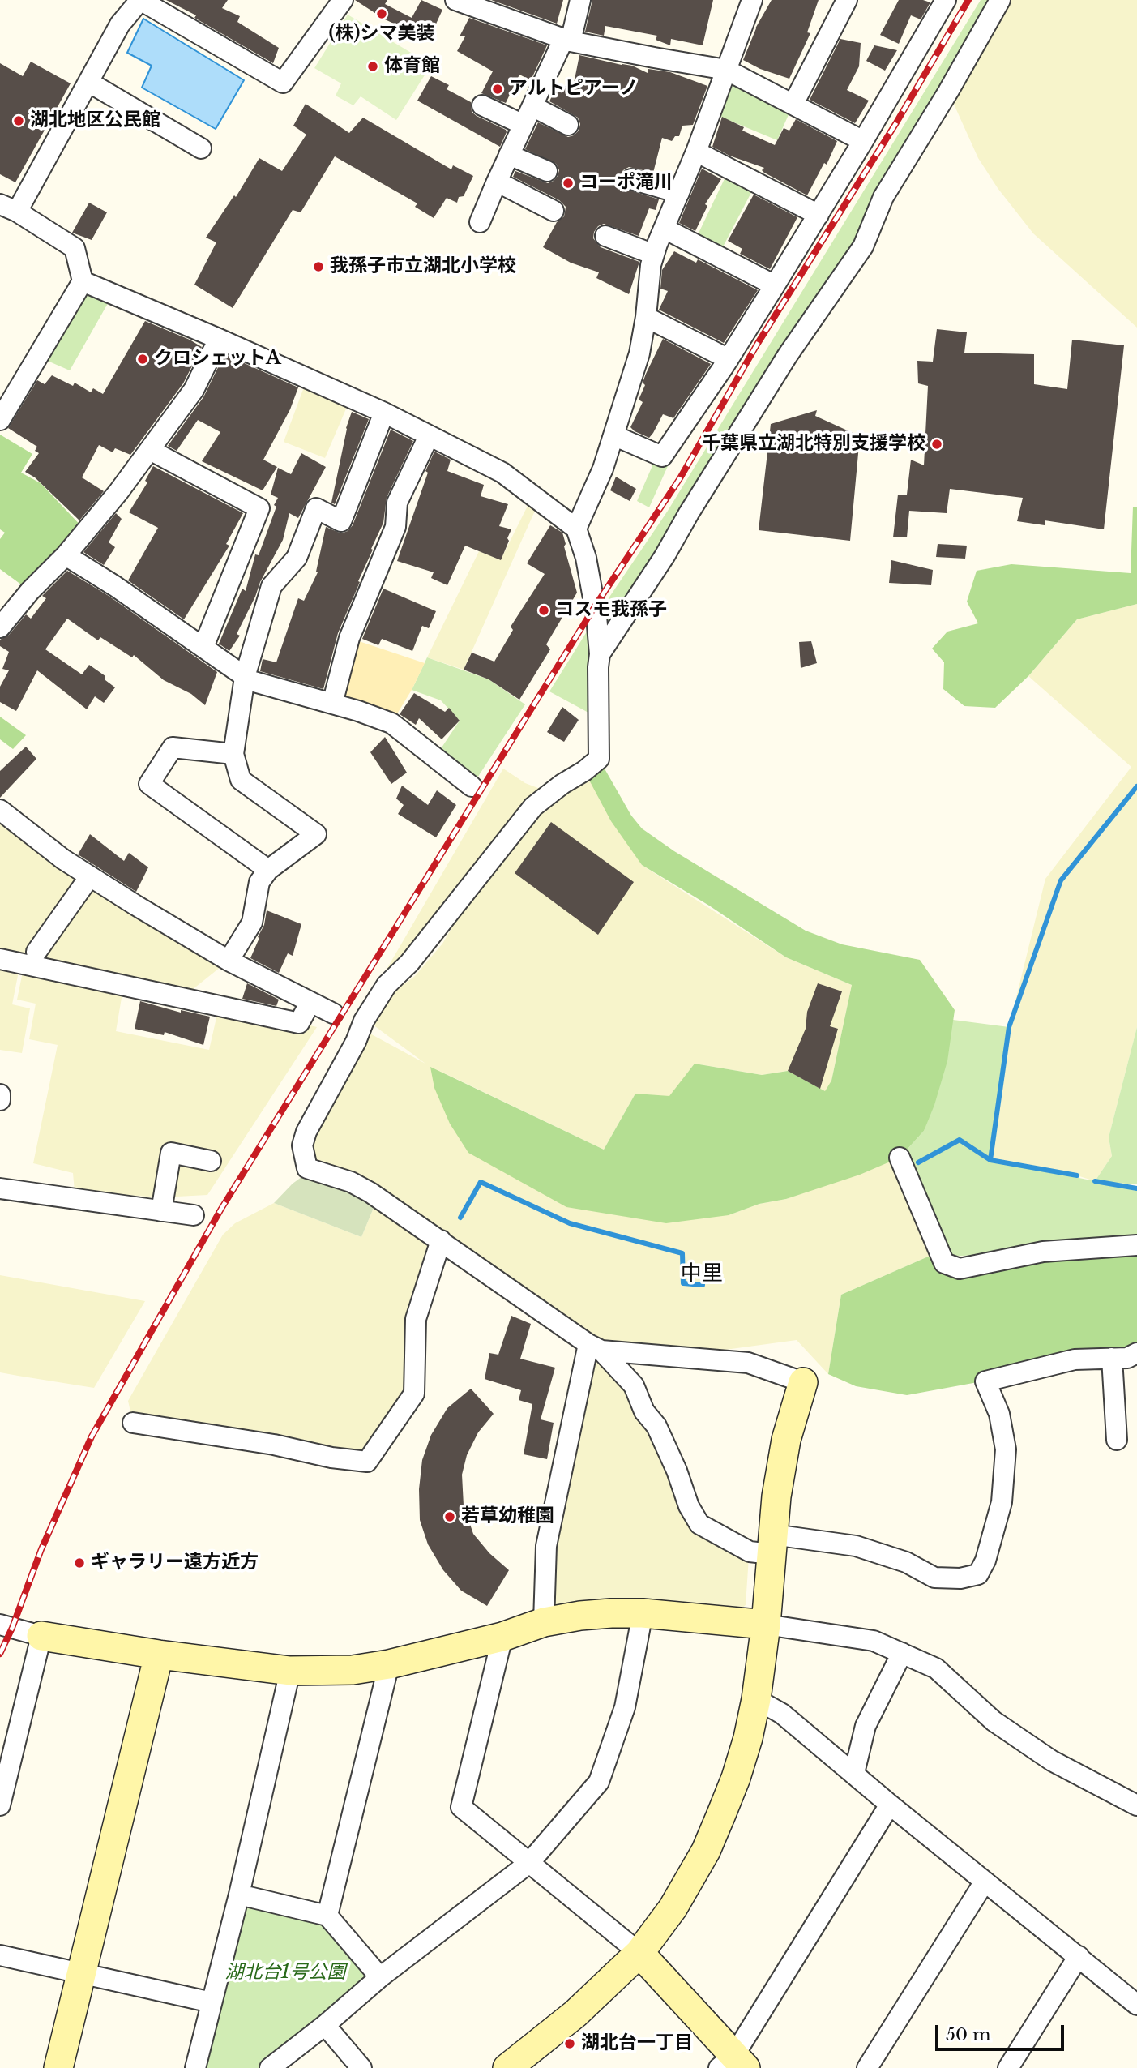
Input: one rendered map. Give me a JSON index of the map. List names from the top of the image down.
{
  "districts": ["中里"],
  "parks": ["湖北台1号公園"],
  "places": [
    "(株)シマ美装",
    "体育館",
    "アルトピアーノ",
    "湖北地区公民館",
    "コーポ滝川",
    "我孫子市立湖北小学校",
    "クロシェットA",
    "千葉県立湖北特別支援学校",
    "コスモ我孫子",
    "若草幼稚園",
    "ギャラリー遠方近方",
    "湖北台一丁目"
  ],
  "scale_bar": "50 m"
}
